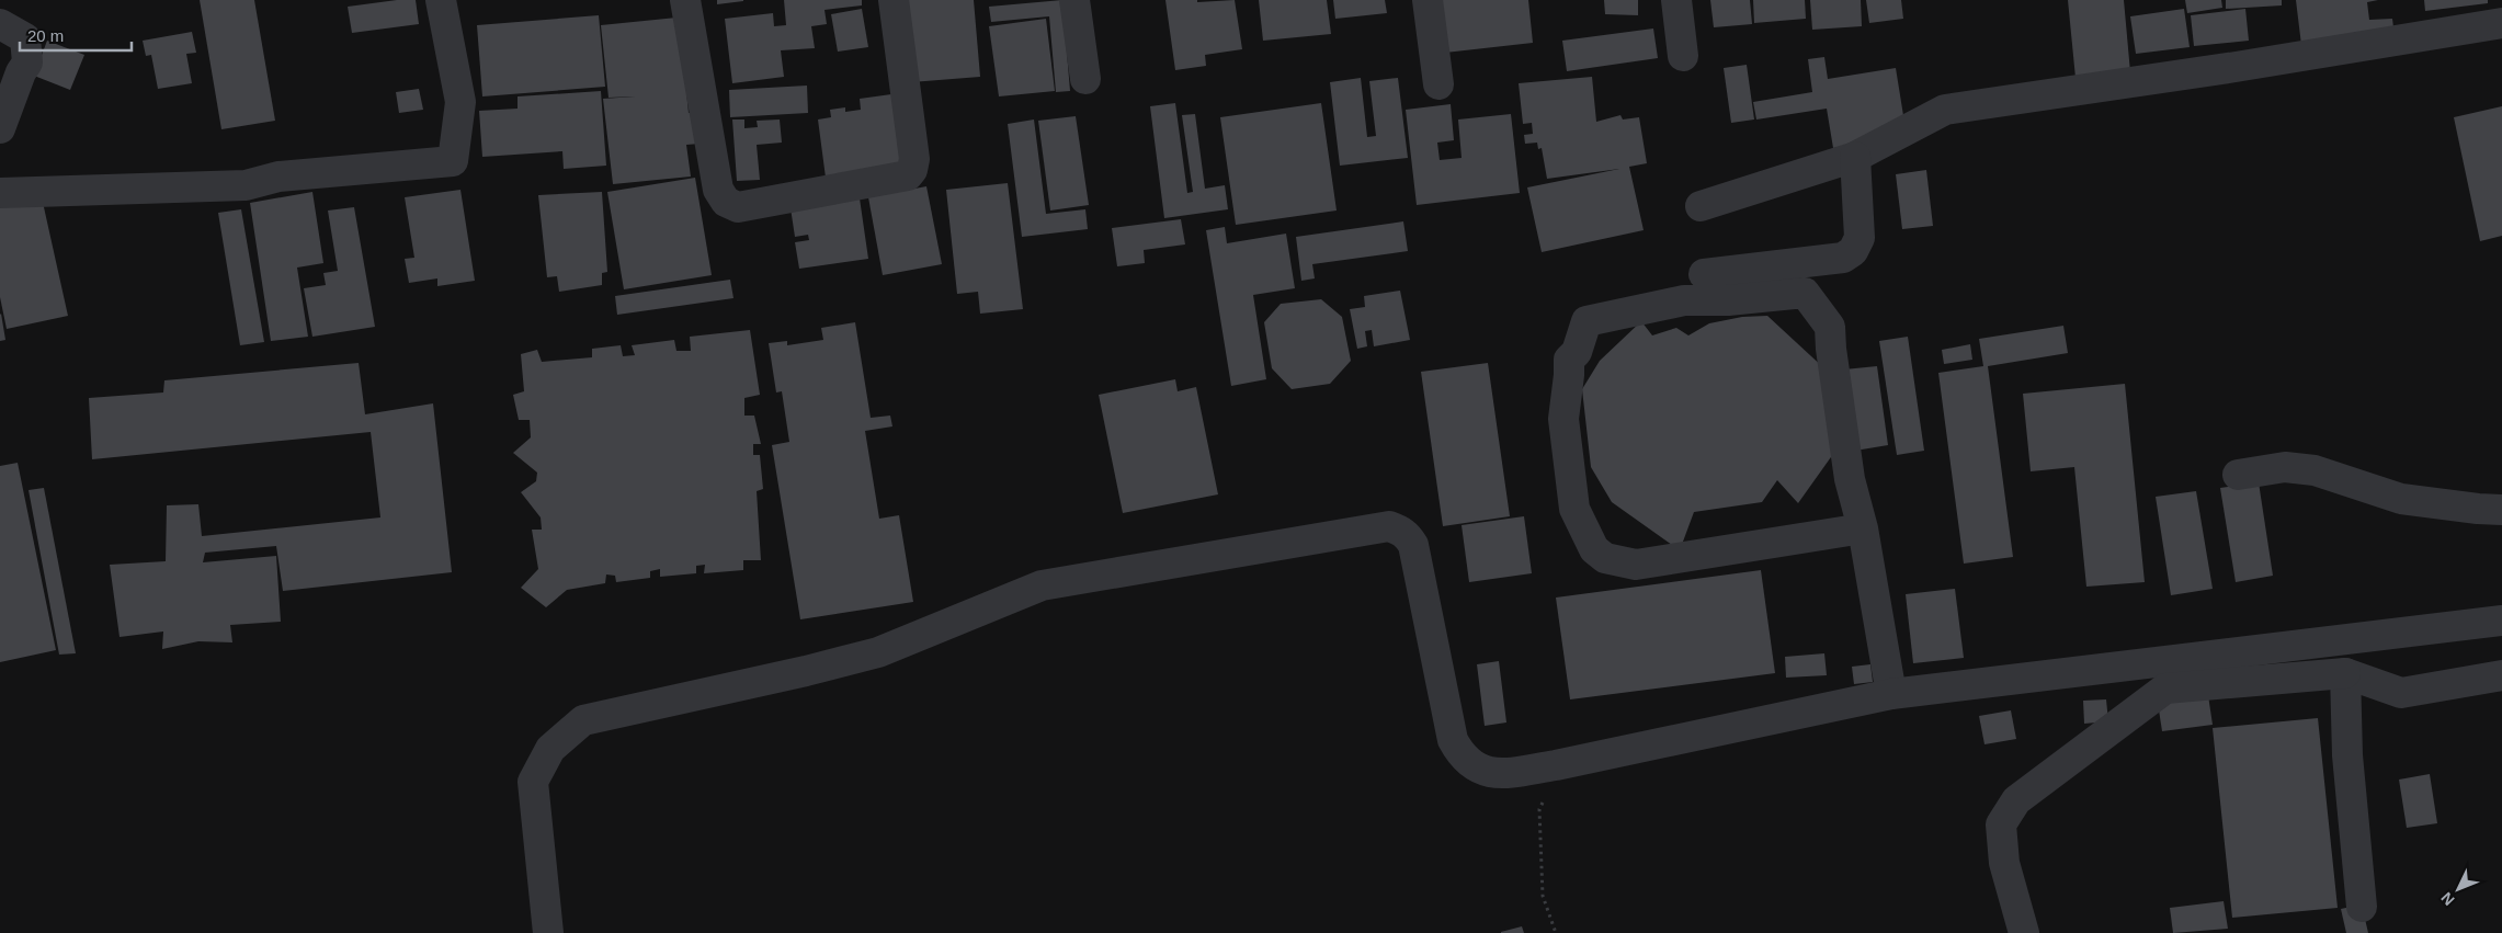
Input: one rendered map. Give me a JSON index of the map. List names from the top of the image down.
{
  "scale_bar": "20 m",
  "north": "bottom left"
}
